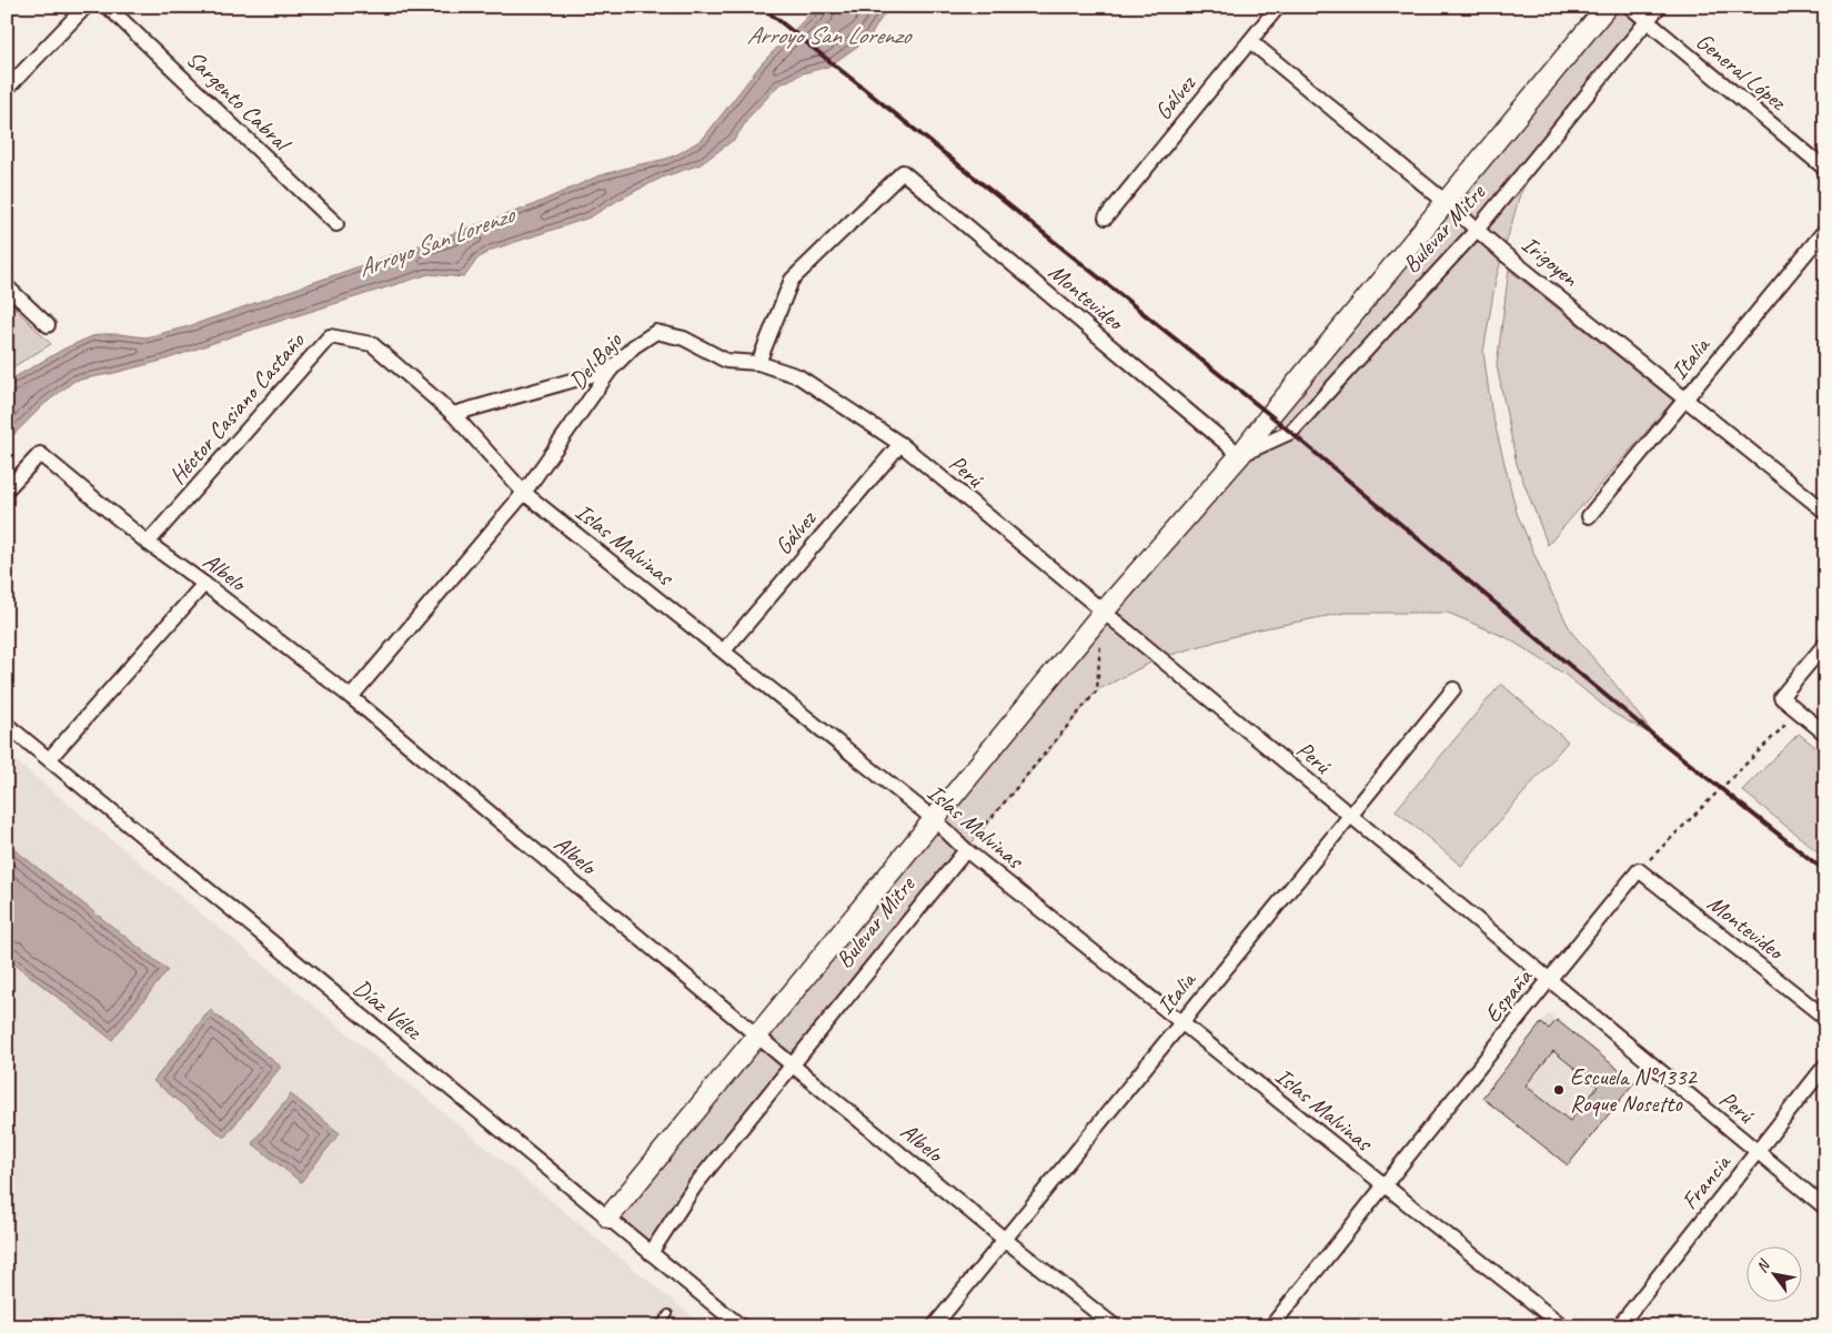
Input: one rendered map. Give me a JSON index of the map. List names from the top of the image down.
{
  "streets": {
    "street": [
      "General López",
      "Gálvez",
      "Sargento Cabral",
      "Bulevar Mitre",
      "Irigoyen",
      "Montevideo",
      "Italia",
      "Del Bajo",
      "Héctor Casiano Castaño",
      "Perú",
      "Islas Malvinas",
      "Albelo",
      "España",
      "Díaz Vélez",
      "Francia"
    ]
  },
  "crossings": [
    ["General López", "Bulevar Mitre"],
    ["Gálvez", "Irigoyen"],
    ["Gálvez", "Perú"],
    ["Gálvez", "Islas Malvinas"],
    ["Bulevar Mitre", "Irigoyen"],
    ["Bulevar Mitre", "Montevideo"],
    ["Bulevar Mitre", "Perú"],
    ["Bulevar Mitre", "Islas Malvinas"],
    ["Bulevar Mitre", "Albelo"],
    ["Bulevar Mitre", "Díaz Vélez"],
    ["Irigoyen", "Italia"],
    ["Montevideo", "Del Bajo"],
    ["Montevideo", "Perú"],
    ["Montevideo", "España"],
    ["Italia", "Perú"],
    ["Italia", "Islas Malvinas"],
    ["Italia", "Albelo"],
    ["Del Bajo", "Perú"],
    ["Del Bajo", "Islas Malvinas"],
    ["Del Bajo", "Albelo"],
    ["Héctor Casiano Castaño", "Islas Malvinas"],
    ["Héctor Casiano Castaño", "Albelo"],
    ["Perú", "España"],
    ["Perú", "Francia"],
    ["Islas Malvinas", "España"]
  ],
  "water": ["Arroyo San Lorenzo"],
  "places": ["Escuela N°1332 Roque Nosetto"],
  "north": "top left"
}
